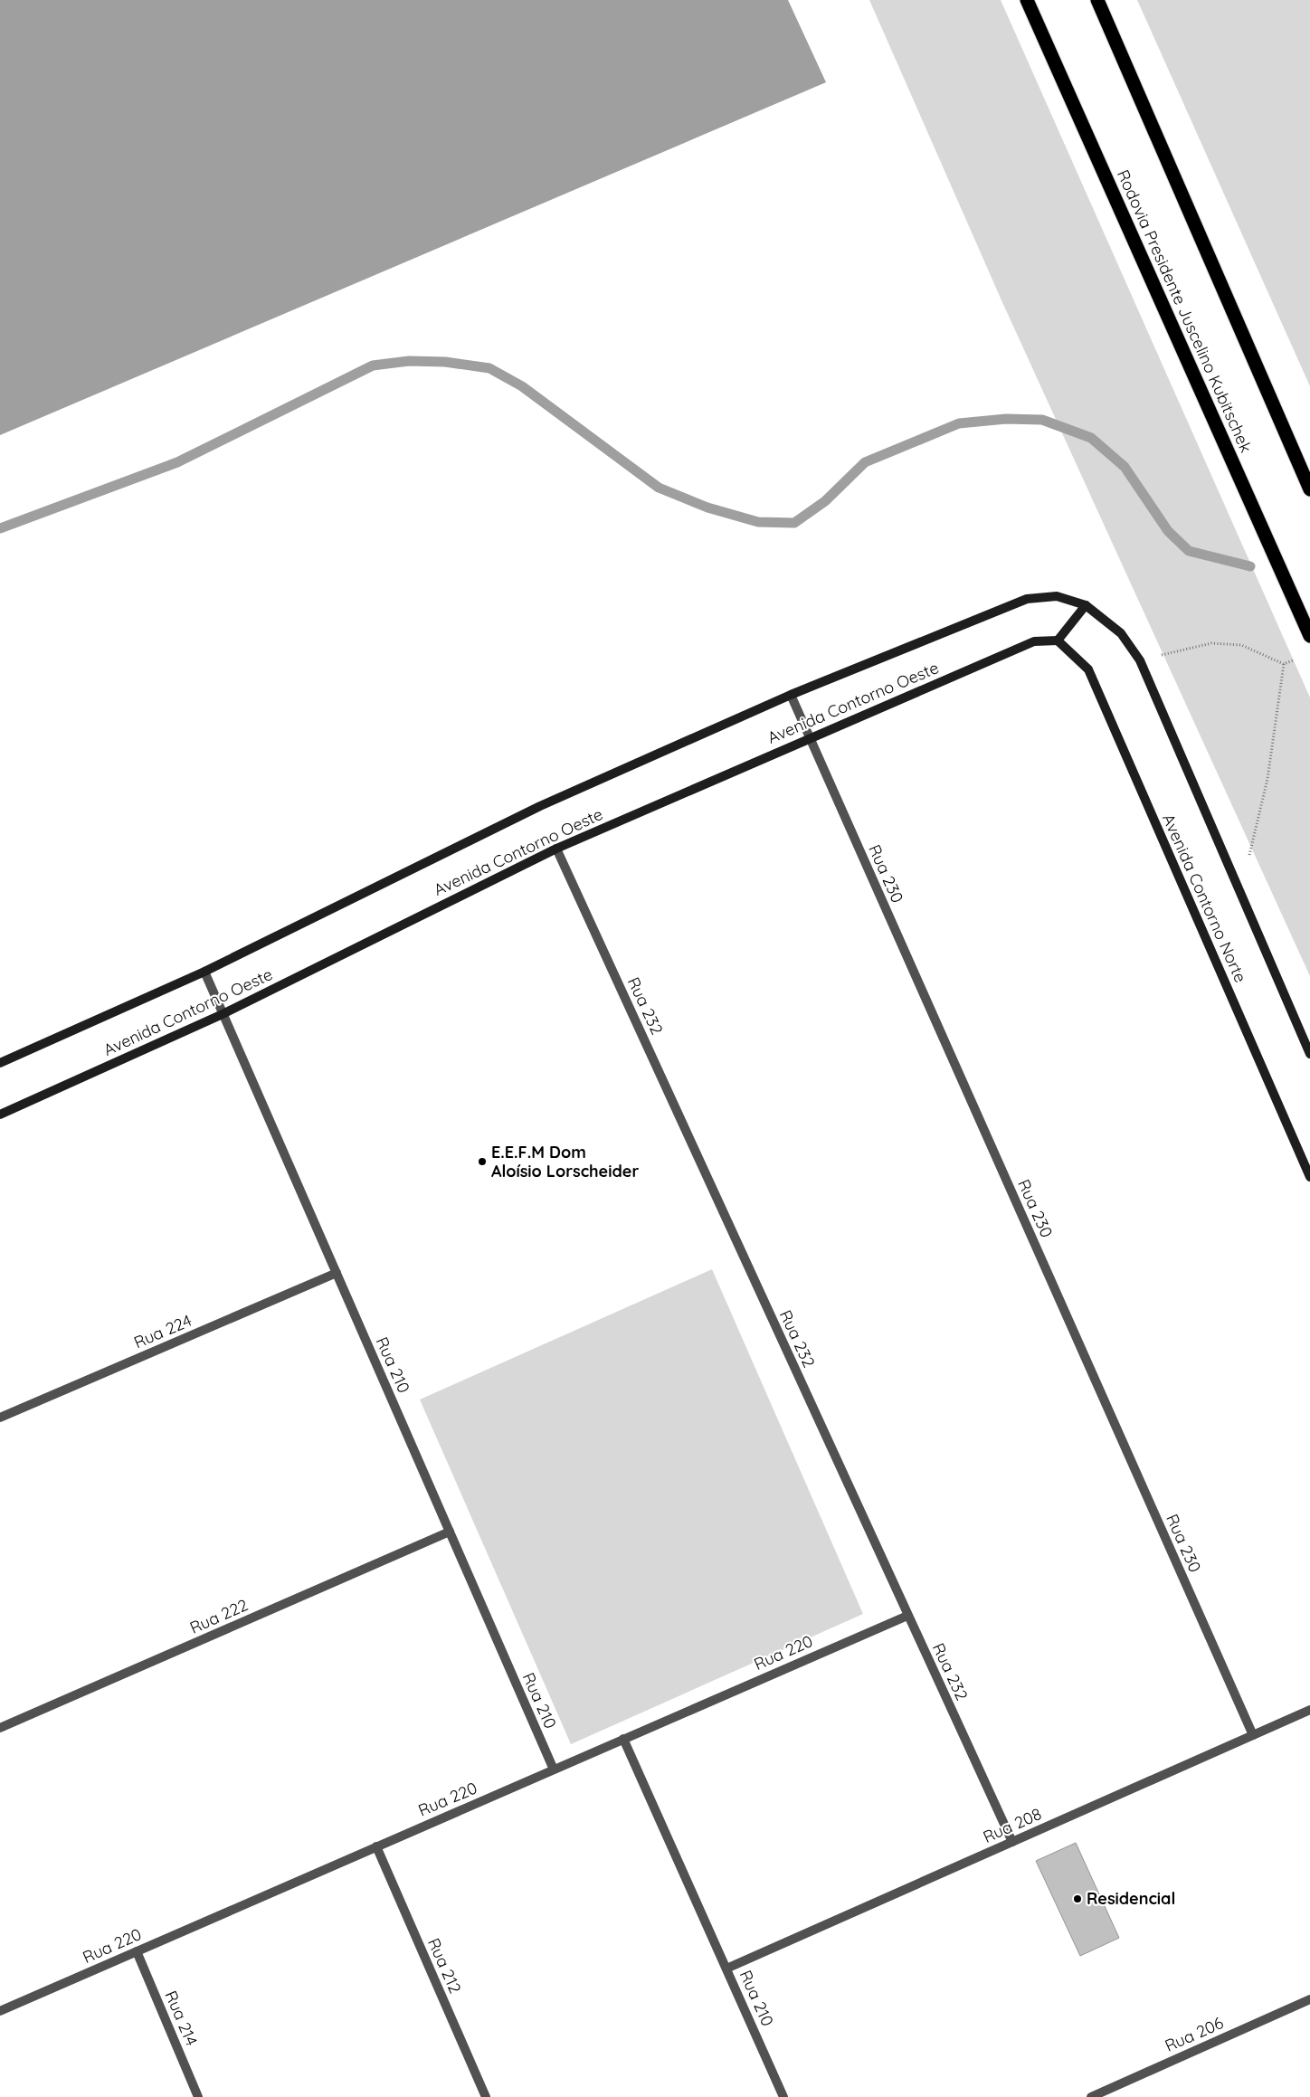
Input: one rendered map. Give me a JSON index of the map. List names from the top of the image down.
{
  "streets": {
    "highway": ["Rodovia Presidente Juscelino Kubitschek"],
    "street": [
      "Avenida Contorno Oeste",
      "Rua 230",
      "Avenida Contorno Norte",
      "Rua 232",
      "Rua 224",
      "Rua 210",
      "Rua 222",
      "Rua 220",
      "Rua 208",
      "Rua 212",
      "Rua 214",
      "Rua 206"
    ]
  },
  "crossings": [
    ["Avenida Contorno Oeste", "Rua 230"],
    ["Avenida Contorno Oeste", "Avenida Contorno Norte"],
    ["Avenida Contorno Oeste", "Rua 232"],
    ["Avenida Contorno Oeste", "Rua 210"],
    ["Rua 230", "Rua 208"],
    ["Rua 232", "Rua 220"],
    ["Rua 232", "Rua 208"],
    ["Rua 224", "Rua 210"],
    ["Rua 210", "Rua 222"],
    ["Rua 210", "Rua 220"],
    ["Rua 210", "Rua 208"],
    ["Rua 220", "Rua 212"],
    ["Rua 220", "Rua 214"]
  ],
  "places": ["E.E.F.M Dom Aloísio Lorscheider", "Residencial"]
}
